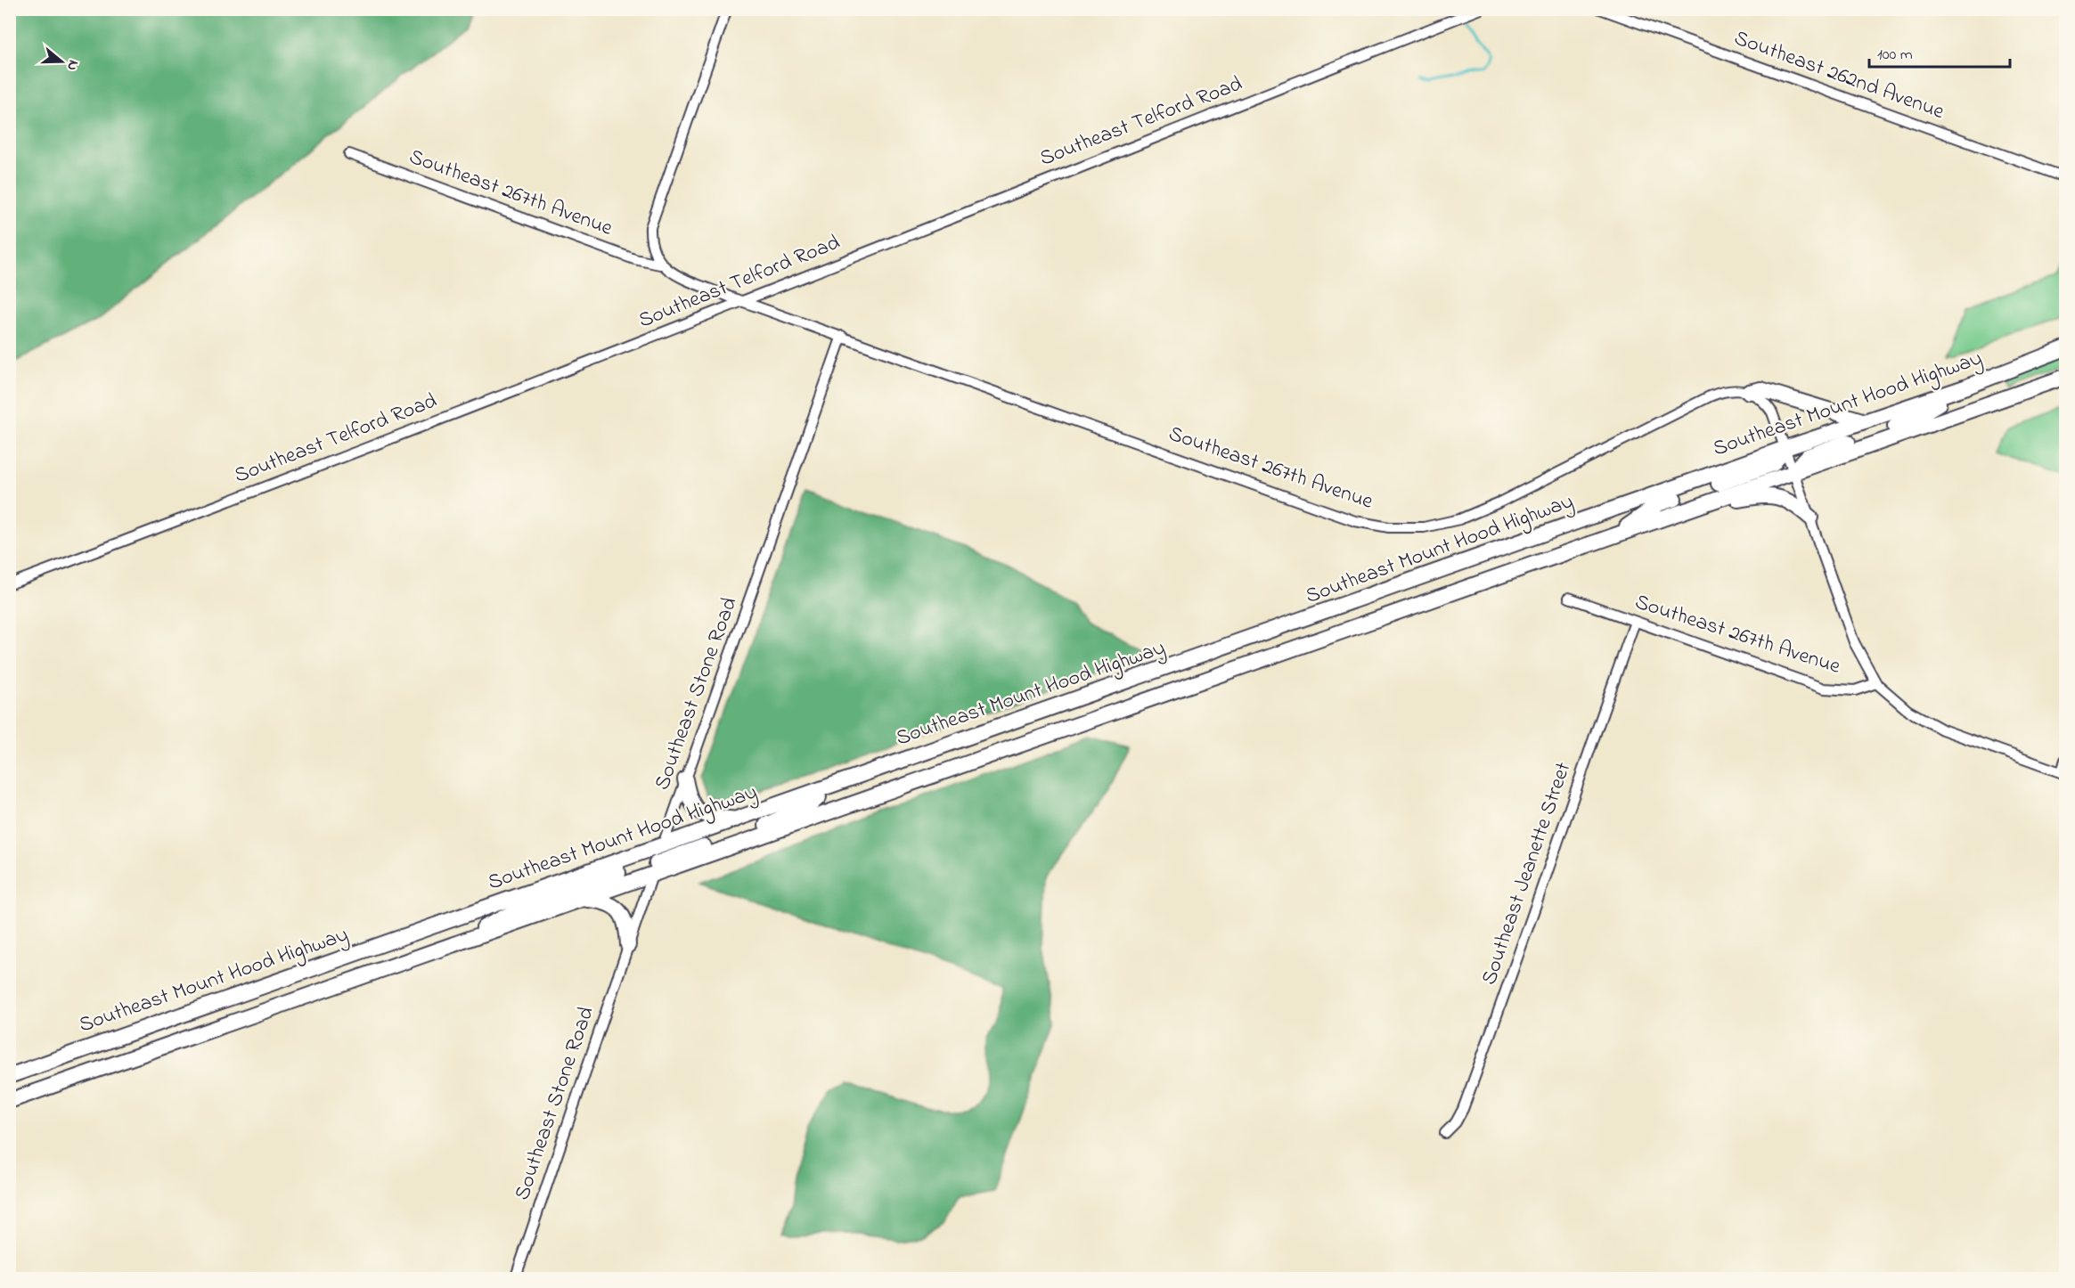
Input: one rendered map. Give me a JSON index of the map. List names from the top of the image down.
{
  "streets": {
    "highway": ["Southeast Mount Hood Highway"],
    "street": [
      "Southeast 262nd Avenue",
      "Southeast Telford Road",
      "Southeast 267th Avenue",
      "Southeast Stone Road",
      "Southeast Jeanette Street"
    ]
  },
  "crossings": [
    ["Southeast Telford Road", "Southeast 267th Avenue"],
    ["Southeast 267th Avenue", "Southeast Stone Road"],
    ["Southeast 267th Avenue", "Southeast Jeanette Street"],
    ["Southeast Mount Hood Highway", "Southeast Stone Road"]
  ],
  "scale_bar": "100 m",
  "north": "right"
}
